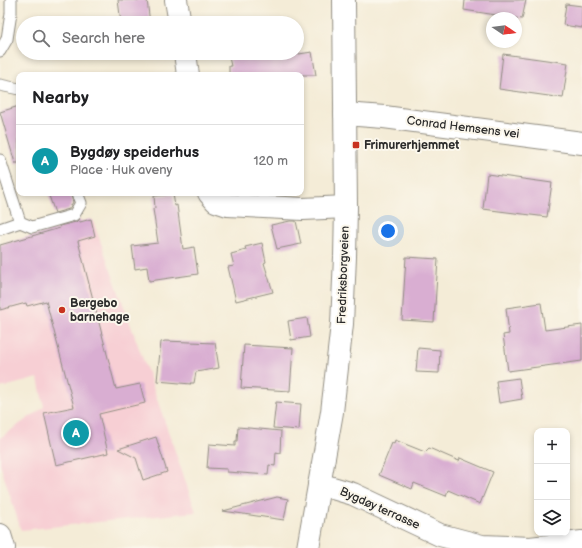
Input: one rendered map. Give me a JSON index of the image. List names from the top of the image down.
{
  "streets": {
    "street": ["Conrad Hemsens vei", "Fredriksborgveien", "Bygdøy terrasse"]
  },
  "crossings": [
    ["Conrad Hemsens vei", "Fredriksborgveien"],
    ["Fredriksborgveien", "Bygdøy terrasse"]
  ],
  "places": {
    "transit": ["Frimurerhjemmet"],
    "other": ["Bergebo barnehage"]
  },
  "north": "right",
  "page": {
    "search": "Search here",
    "heading": "Nearby",
    "list": [
      {
        "mark": "A",
        "name": "Bygdøy speiderhus",
        "note": "Place · Huk aveny",
        "value": "120 m"
      }
    ],
    "pins": "A",
    "map_buttons": ["+", "−"]
  }
}
